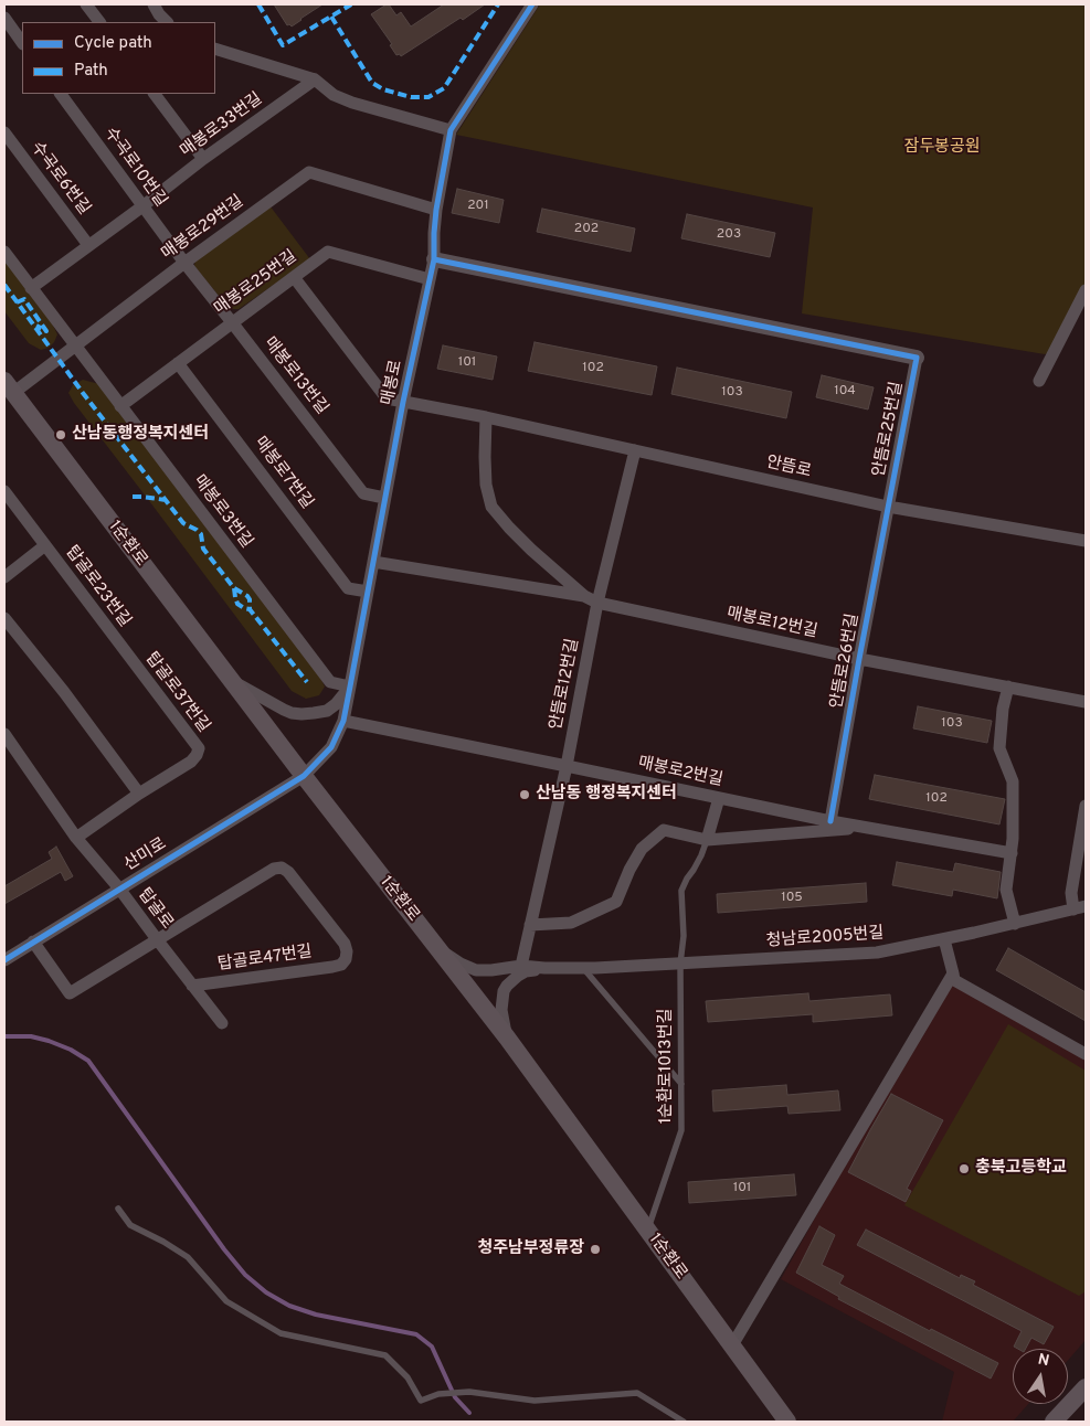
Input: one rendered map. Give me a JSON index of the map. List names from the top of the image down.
{
  "streets": {
    "main road": ["1순환로"],
    "street": [
      "매봉로33번길",
      "수곡로10번길",
      "수곡로6번길",
      "매봉로29번길",
      "매봉로25번길",
      "매봉로13번길",
      "매봉로",
      "안뜸로25번길",
      "안뜸로",
      "매봉로7번길",
      "매봉로3번길",
      "탑골로23번길",
      "매봉로12번길",
      "안뜸로26번길",
      "안뜸로12번길",
      "탑골로37번길",
      "매봉로2번길",
      "산미로",
      "탑골로",
      "청남로2005번길",
      "탑골로47번길"
    ],
    "lane": ["1순환로1013번길"]
  },
  "crossings": [
    ["매봉로33번길", "수곡로10번길"],
    ["매봉로33번길", "수곡로6번길"],
    ["매봉로33번길", "매봉로3번길"],
    ["수곡로10번길", "매봉로29번길"],
    ["수곡로10번길", "매봉로13번길"],
    ["매봉로29번길", "매봉로13번길"],
    ["매봉로29번길", "매봉로"],
    ["매봉로29번길", "매봉로3번길"],
    ["매봉로29번길", "1순환로"],
    ["매봉로25번길", "매봉로13번길"],
    ["매봉로25번길", "매봉로"],
    ["매봉로25번길", "안뜸로"],
    ["매봉로25번길", "매봉로7번길"],
    ["매봉로25번길", "매봉로3번길"],
    ["매봉로13번길", "매봉로"],
    ["매봉로", "안뜸로"],
    ["매봉로", "매봉로7번길"],
    ["매봉로", "매봉로3번길"],
    ["매봉로", "1순환로"],
    ["매봉로", "매봉로12번길"],
    ["매봉로", "매봉로2번길"],
    ["매봉로", "산미로"],
    ["안뜸로25번길", "안뜸로"],
    ["안뜸로25번길", "안뜸로26번길"],
    ["안뜸로", "매봉로12번길"],
    ["안뜸로", "안뜸로26번길"],
    ["안뜸로", "안뜸로12번길"],
    ["1순환로", "산미로"],
    ["1순환로", "1순환로1013번길"],
    ["탑골로23번길", "탑골로37번길"],
    ["매봉로12번길", "안뜸로26번길"],
    ["매봉로12번길", "안뜸로12번길"],
    ["안뜸로26번길", "매봉로2번길"],
    ["안뜸로12번길", "매봉로2번길"],
    ["탑골로37번길", "탑골로"],
    ["산미로", "탑골로"],
    ["탑골로", "탑골로47번길"],
    ["청남로2005번길", "1순환로1013번길"]
  ],
  "parks": ["잠두봉공원"],
  "places": [
    "산남동행정복지센터",
    "산남동 행정복지센터",
    "충북고등학교",
    "청주남부정류장"
  ],
  "house_numbers": [
    "201",
    "202",
    "203",
    "101",
    "102",
    "104",
    "103",
    "103",
    "102",
    "105",
    "101"
  ],
  "legend": ["Cycle path", "Path"],
  "north": "top"
}
